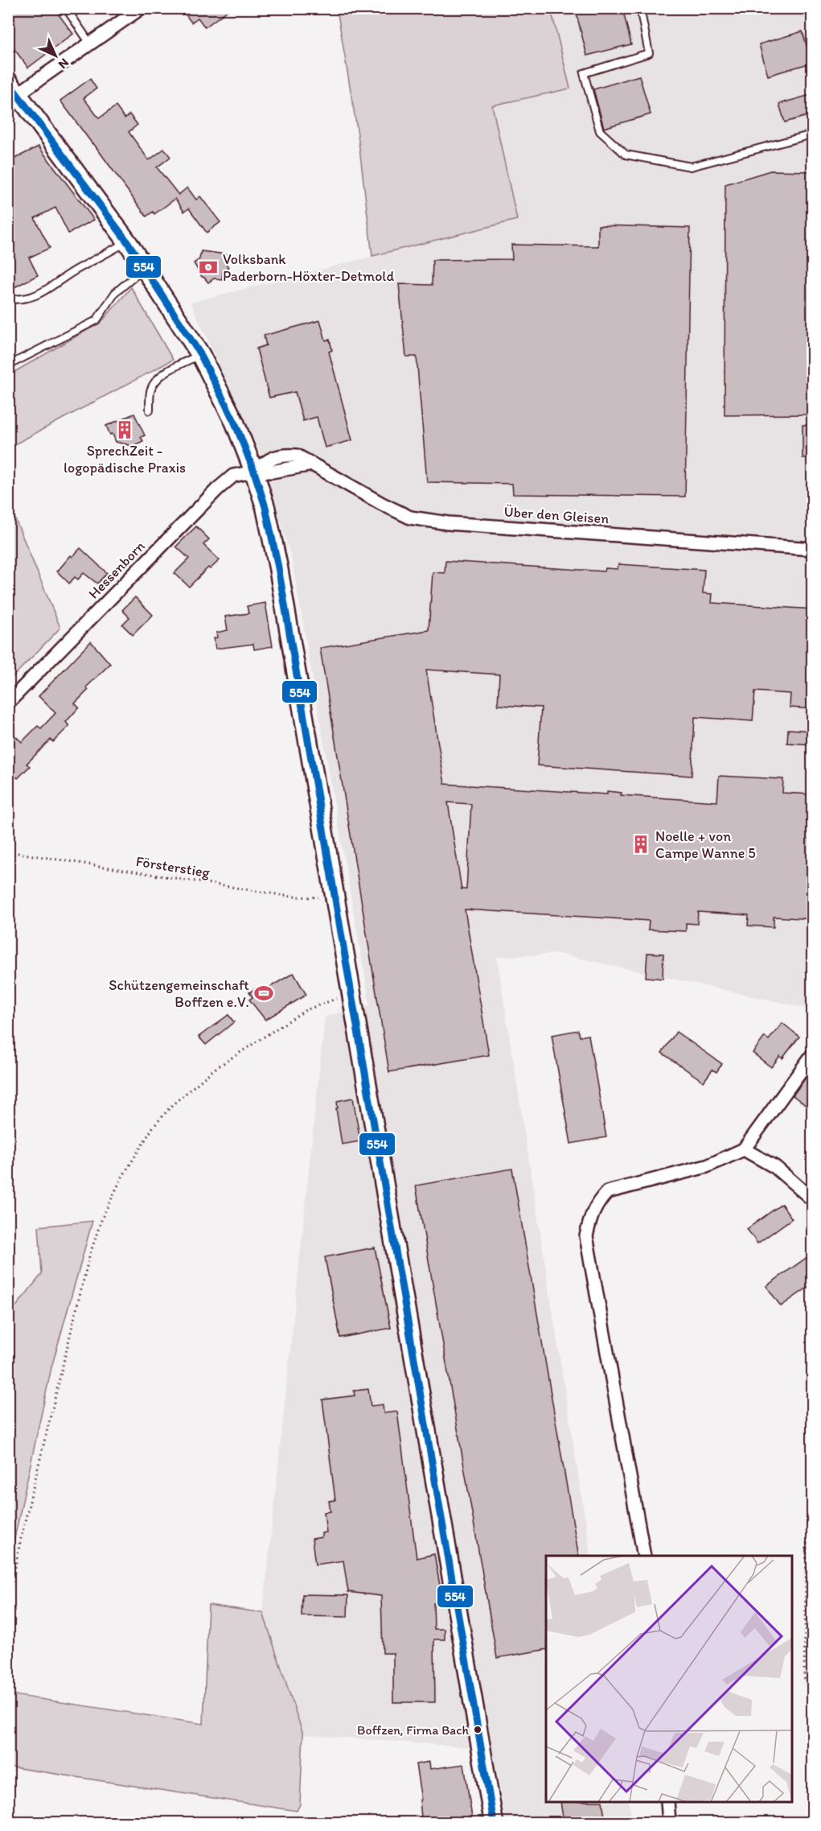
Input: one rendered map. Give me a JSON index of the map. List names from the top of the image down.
{
  "streets": {
    "street": ["Über den Gleisen", "Hessenborn"],
    "path": ["Försterstieg"]
  },
  "crossings": [
    ["Über den Gleisen", "Hessenborn"]
  ],
  "places": {
    "bank": ["Volksbank Paderborn-Höxter-Detmold"],
    "building": ["SprechZeit - logopädische Praxis", "Noelle + von Campe Wanne 5"],
    "sports": ["Schützengemeinschaft Boffzen e.V."],
    "other": ["Boffzen, Firma Bach"]
  },
  "lines": ["transit line 554"],
  "north": "bottom right"
}
